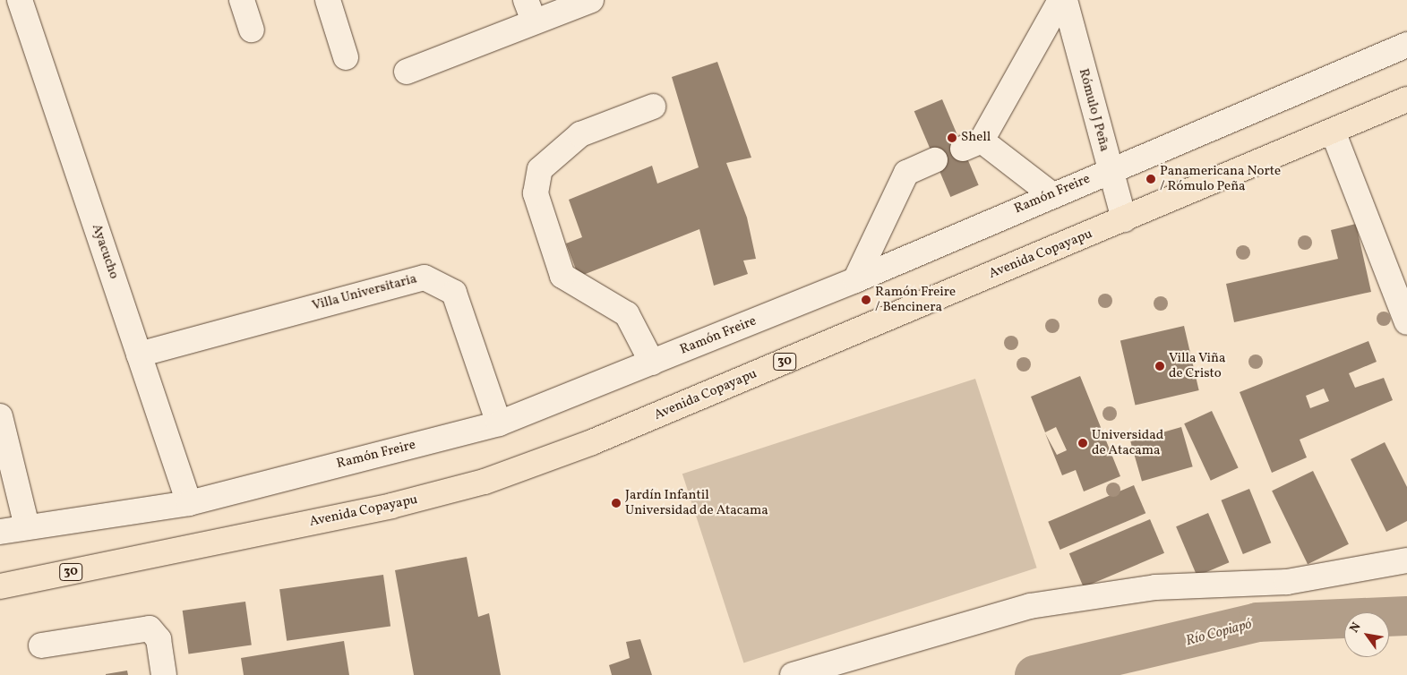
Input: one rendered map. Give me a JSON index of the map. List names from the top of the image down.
{
  "streets": {
    "highway": ["Avenida Copayapu", "30"],
    "street": [
      "Rómulo J Peña",
      "Ramón Freire",
      "Ayacucho",
      "Villa Universitaria"
    ]
  },
  "crossings": [
    ["Rómulo J Peña", "Ramón Freire"],
    ["Rómulo J Peña", "Avenida Copayapu"],
    ["Ramón Freire", "Ayacucho"],
    ["Ramón Freire", "Villa Universitaria"],
    ["Ayacucho", "Villa Universitaria"]
  ],
  "water": ["Río Copiapó"],
  "places": [
    "Shell",
    "Panamericana Norte / Rómulo Peña",
    "Ramón Freire / Bencinera",
    "Villa Viña de Cristo",
    "Universidad de Atacama",
    "Jardín Infantil Universidad de Atacama"
  ],
  "north": "top left"
}
